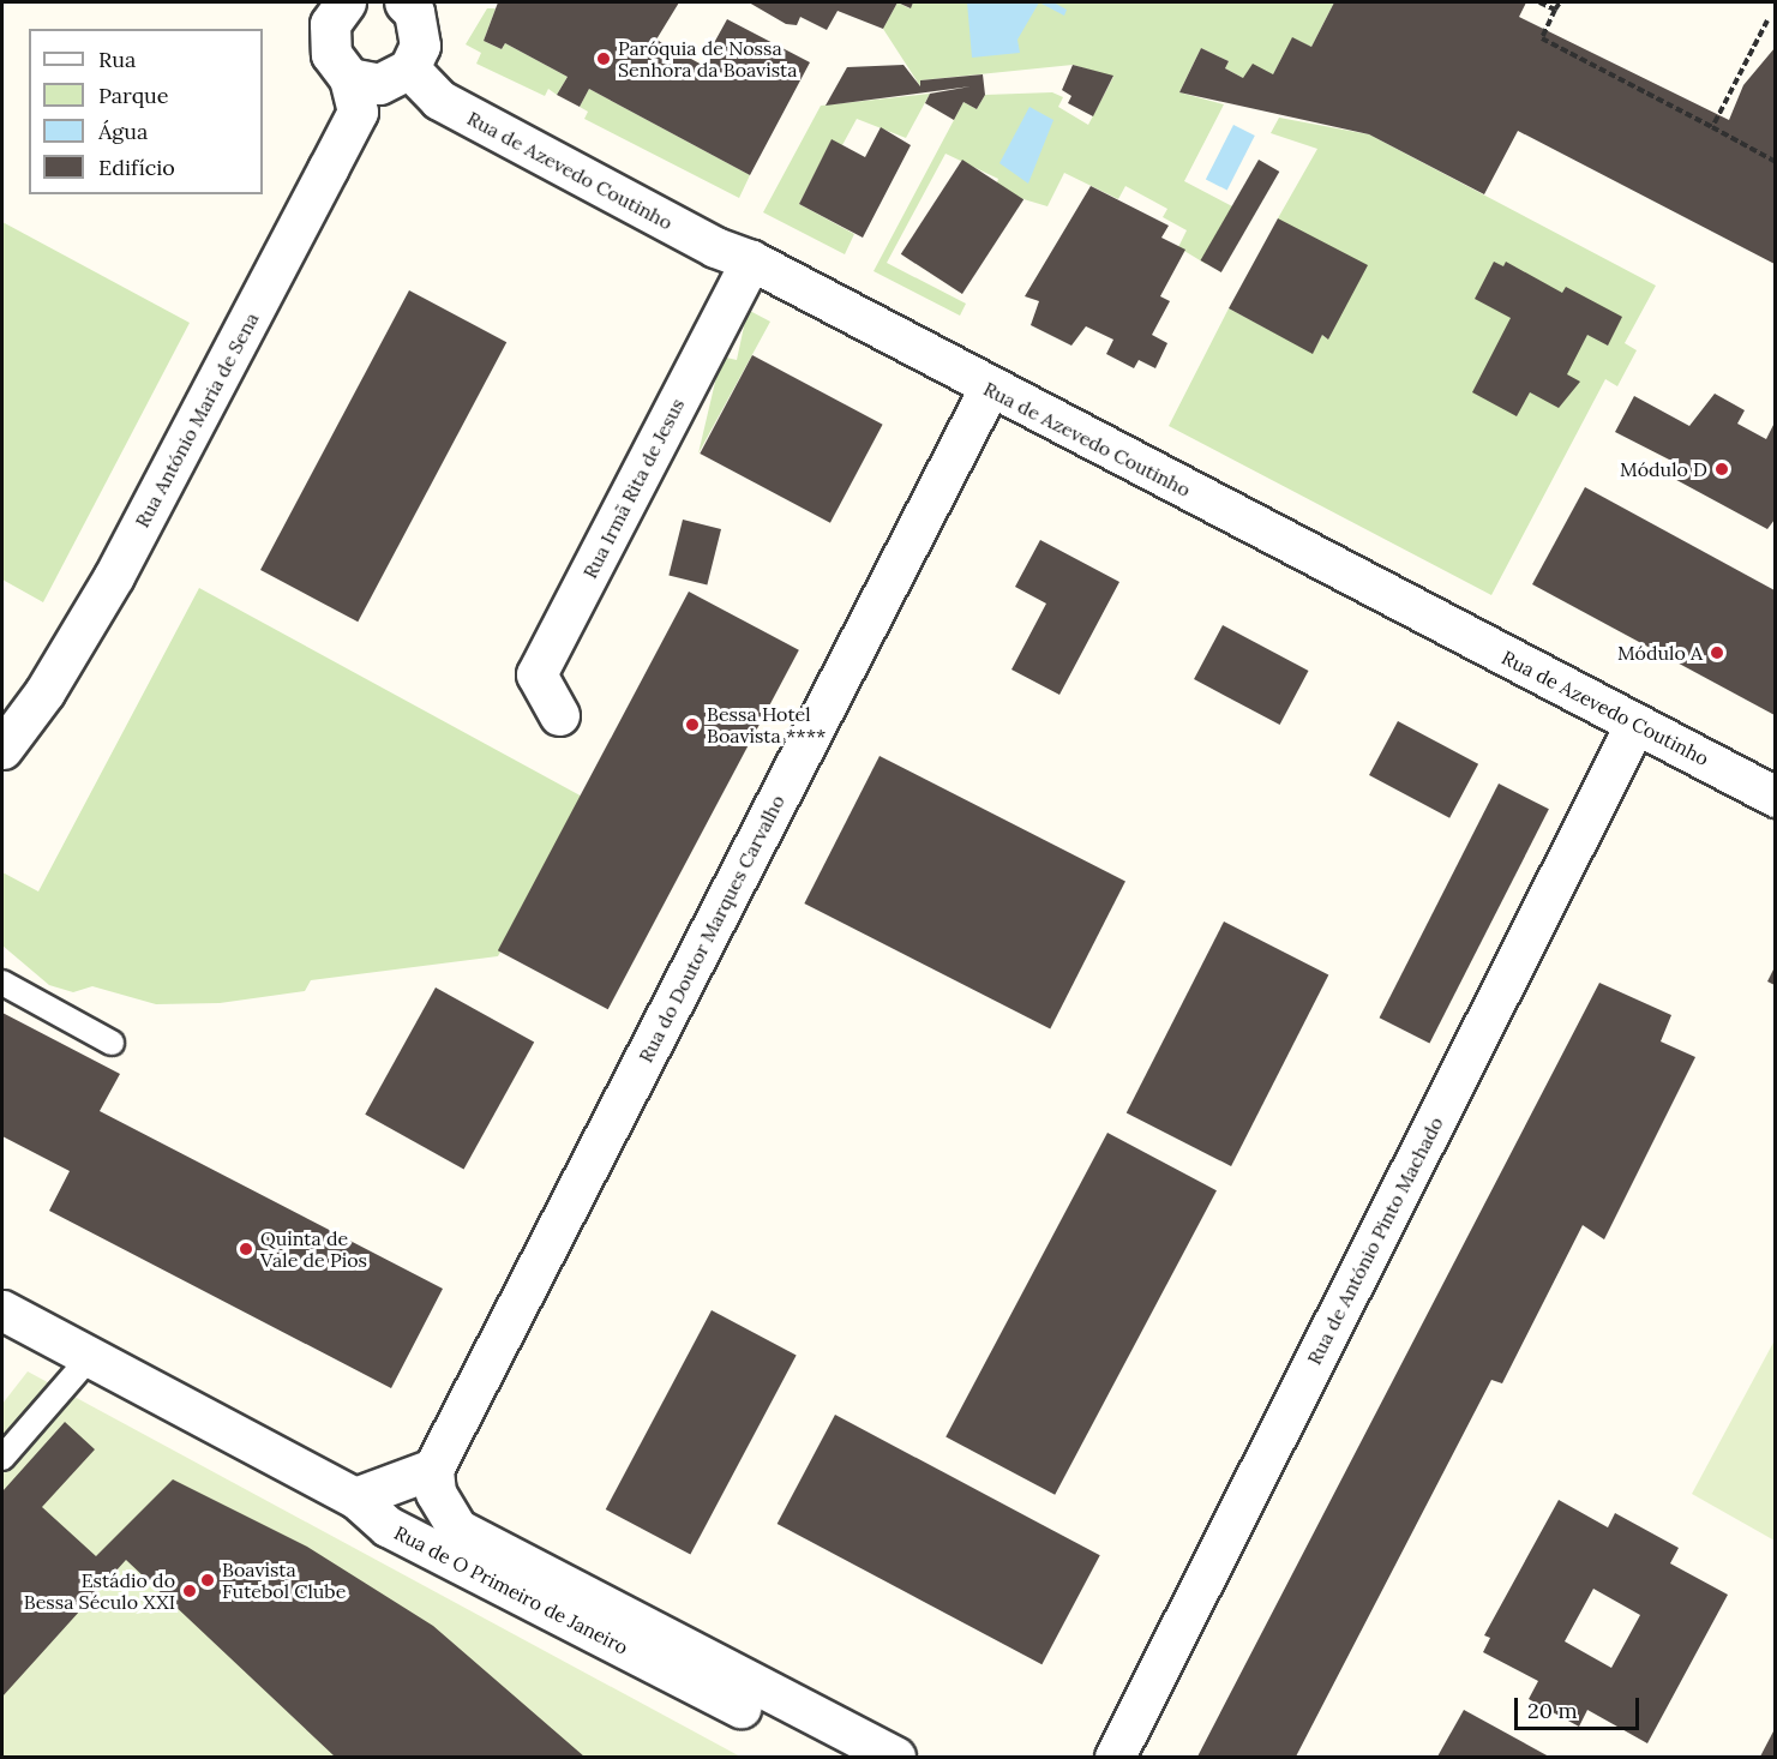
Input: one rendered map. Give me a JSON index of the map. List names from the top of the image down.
{
  "streets": {
    "street": [
      "Rua de Azevedo Coutinho",
      "Rua António Maria de Sena",
      "Rua Irmã Rita de Jesus",
      "Rua do Doutor Marques Carvalho",
      "Rua de António Pinto Machado",
      "Rua de O Primeiro de Janeiro"
    ]
  },
  "crossings": [
    ["Rua de Azevedo Coutinho", "Rua Irmã Rita de Jesus"],
    ["Rua de Azevedo Coutinho", "Rua do Doutor Marques Carvalho"],
    ["Rua de Azevedo Coutinho", "Rua de António Pinto Machado"],
    ["Rua do Doutor Marques Carvalho", "Rua de O Primeiro de Janeiro"]
  ],
  "places": [
    "Paróquia de Nossa Senhora da Boavista",
    "Módulo D",
    "Módulo A",
    "Bessa Hotel Boavista ****",
    "Quinta de Vale de Pios",
    "Boavista Futebol Clube",
    "Estádio do Bessa Século XXI"
  ],
  "legend": [
    "Rua",
    "Parque",
    "Água",
    "Edifício"
  ],
  "scale_bar": "20 m"
}
